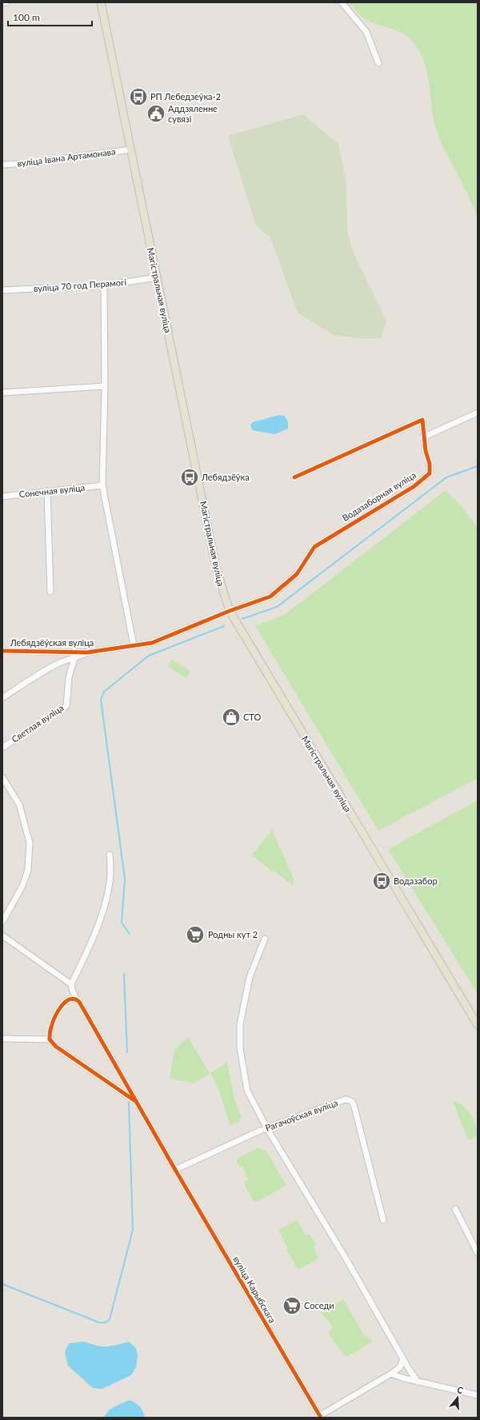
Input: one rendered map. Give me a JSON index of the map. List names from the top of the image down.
{
  "streets": {
    "main road": ["Магістральная вуліца"],
    "street": [
      "вуліца Івана Артамонава",
      "вуліца 70 год Перамогі",
      "Сонечная вуліца",
      "Водазаборная вуліца",
      "Лебядзёўская вуліца",
      "Светлая вуліца",
      "Рагачоўская вуліца",
      "вуліца Карыбскага"
    ]
  },
  "crossings": [
    ["вуліца Івана Артамонава", "Магістральная вуліца"],
    ["вуліца 70 год Перамогі", "Магістральная вуліца"],
    ["Магістральная вуліца", "Водазаборная вуліца"],
    ["Магістральная вуліца", "Лебядзёўская вуліца"],
    ["Водазаборная вуліца", "Лебядзёўская вуліца"],
    ["Рагачоўская вуліца", "вуліца Карыбскага"]
  ],
  "places": {
    "bus stop": ["РП Лебедзеўка-2", "Лебядзёўка", "Водазабор"],
    "public building": ["Аддзяленне сувязі"],
    "shop": ["СТО"],
    "supermarket": ["Родны кут 2", "Соседи"]
  },
  "scale_bar": "100 m",
  "north": "top"
}
